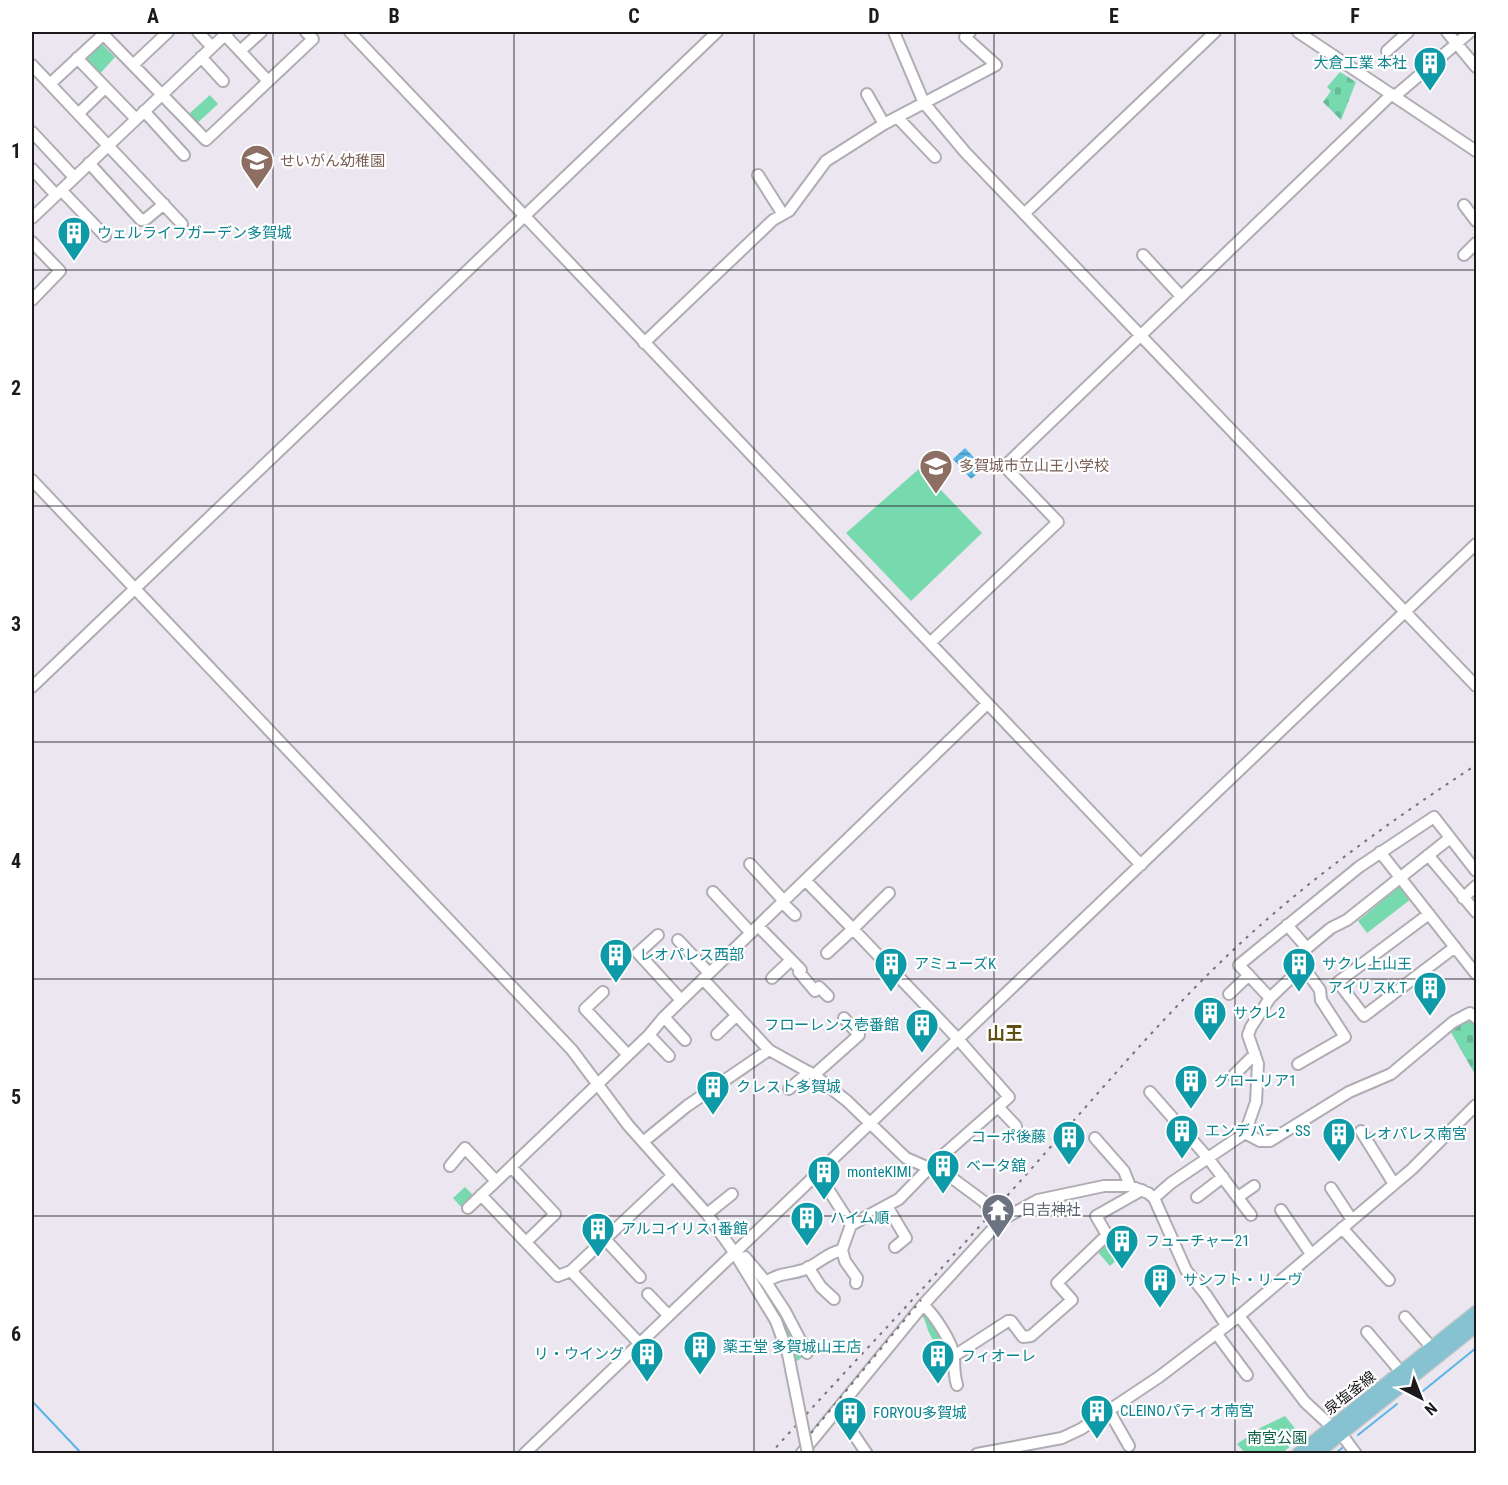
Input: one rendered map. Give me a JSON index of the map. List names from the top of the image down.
{
  "streets": {
    "main road": ["泉塩釜線"]
  },
  "districts": ["山王"],
  "parks": ["南宮公園"],
  "places": {
    "building": [
      "大倉工業 本社",
      "ウェルライフガーデン多賀城",
      "レオパレス西部",
      "アミューズK",
      "サクレ上山王",
      "アイリスK.T",
      "サクレ2",
      "フローレンス壱番館",
      "グローリア1",
      "クレスト多賀城",
      "エンデバー・SS",
      "レオパレス南宮",
      "コーポ後藤",
      "ベータ舘",
      "monteKIMI",
      "ハイム順",
      "アルコイリス1番館",
      "フューチャー21",
      "サンフト・リーヴ",
      "薬王堂 多賀城山王店",
      "リ・ウイング",
      "フィオーレ",
      "CLEINOパティオ南宮",
      "FORYOU多賀城"
    ],
    "school or university": ["せいがん幼稚園", "多賀城市立山王小学校"],
    "temple": ["日吉神社"]
  },
  "north": "bottom right",
  "grid": {
    "columns": [
      "A",
      "B",
      "C",
      "D",
      "E",
      "F"
    ],
    "rows": [
      "1",
      "2",
      "3",
      "4",
      "5",
      "6"
    ]
  }
}
